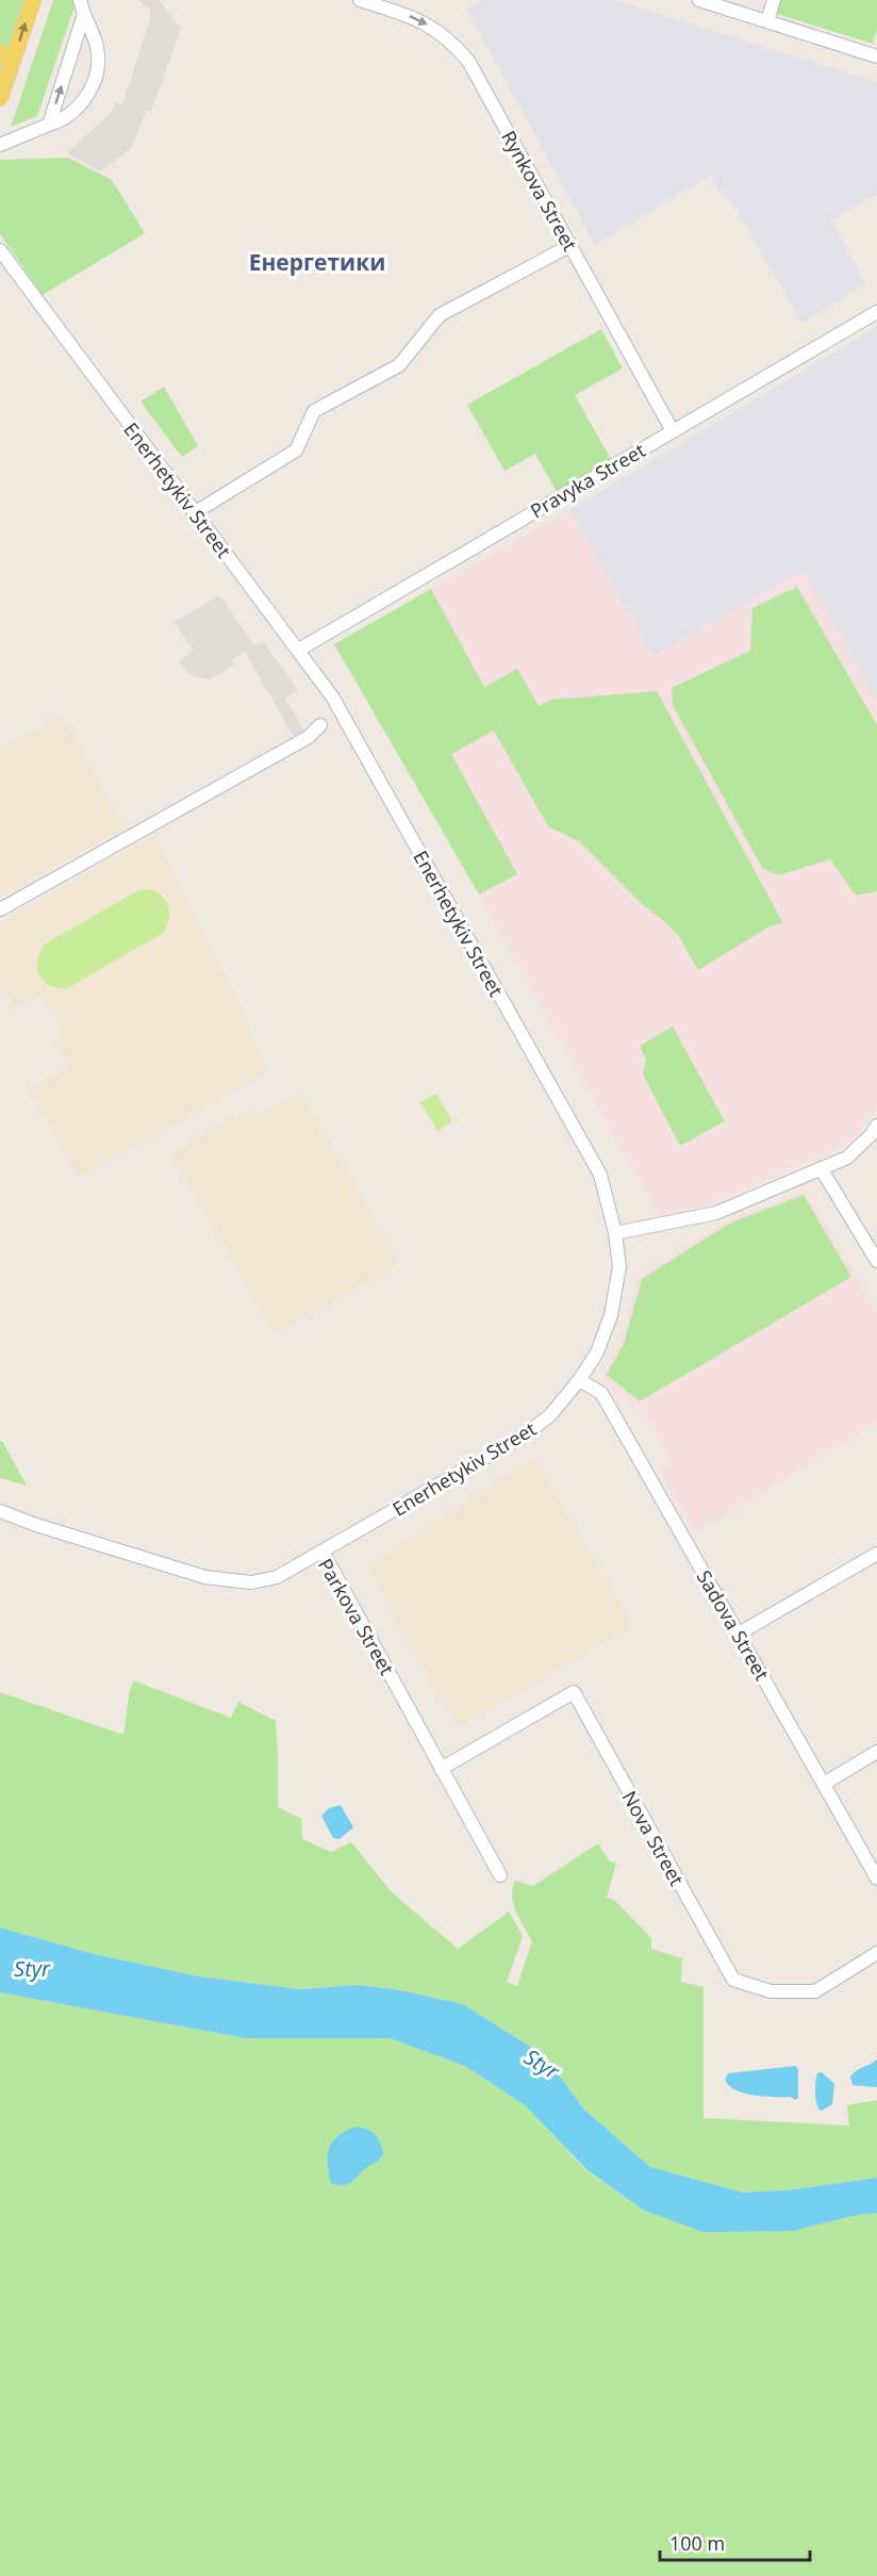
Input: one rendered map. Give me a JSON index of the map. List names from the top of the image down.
{
  "streets": {
    "street": [
      "Rynkova Street",
      "Pravyka Street",
      "Enerhetykiv Street",
      "Parkova Street",
      "Sadova Street",
      "Nova Street"
    ]
  },
  "crossings": [
    ["Rynkova Street", "Pravyka Street"],
    ["Pravyka Street", "Enerhetykiv Street"],
    ["Enerhetykiv Street", "Parkova Street"],
    ["Enerhetykiv Street", "Sadova Street"],
    ["Parkova Street", "Nova Street"]
  ],
  "one_way": ["Rynkova Street"],
  "districts": ["Енергетики"],
  "water": ["Styr"],
  "scale_bar": "100 m"
}
